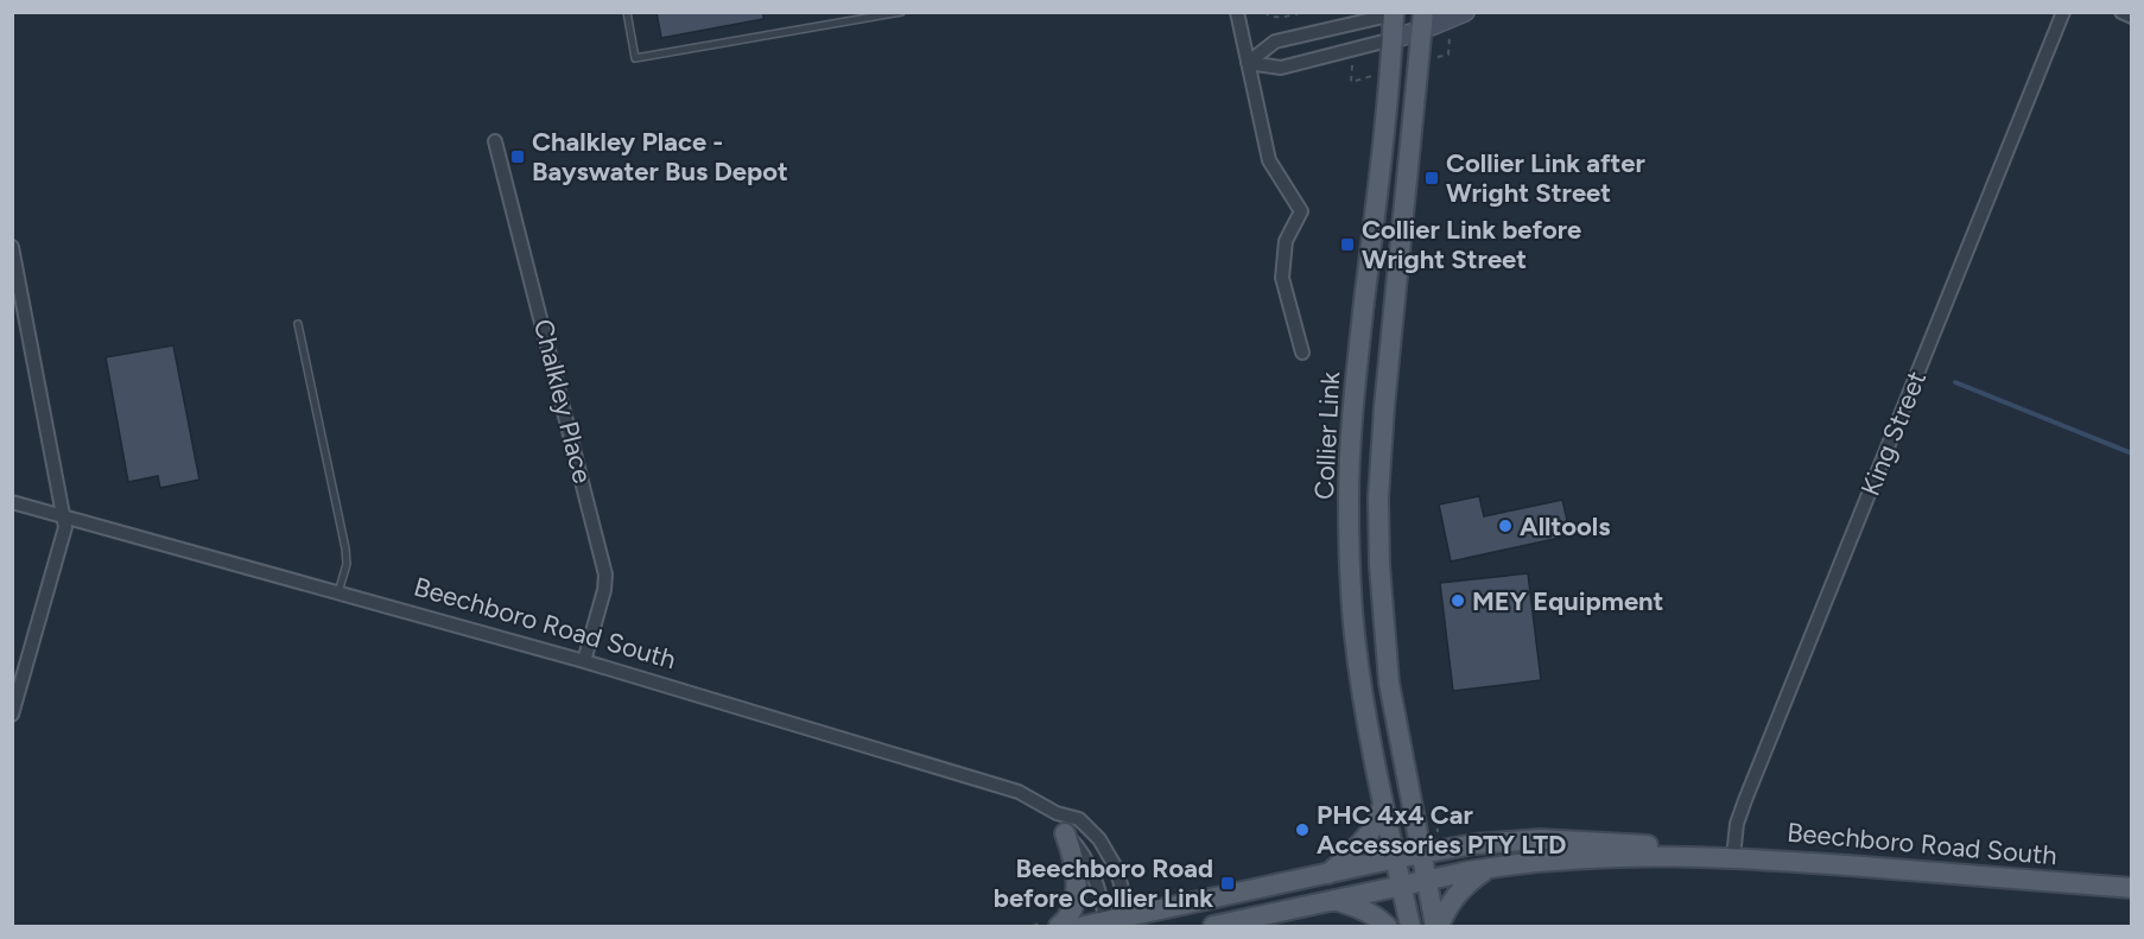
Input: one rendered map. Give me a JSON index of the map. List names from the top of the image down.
{
  "streets": {
    "main road": ["Collier Link", "Beechboro Road South"],
    "street": ["Chalkley Place", "King Street"]
  },
  "crossings": [
    ["Chalkley Place", "Beechboro Road South"],
    ["King Street", "Beechboro Road South"],
    ["Collier Link", "Beechboro Road South"]
  ],
  "places": {
    "transit": [
      "Chalkley Place - Bayswater Bus Depot",
      "Collier Link after Wright Street",
      "Collier Link before Wright Street",
      "Beechboro Road before Collier Link"
    ],
    "other": ["Alltools", "MEY Equipment", "PHC 4x4 Car Accessories PTY LTD"]
  }
}
